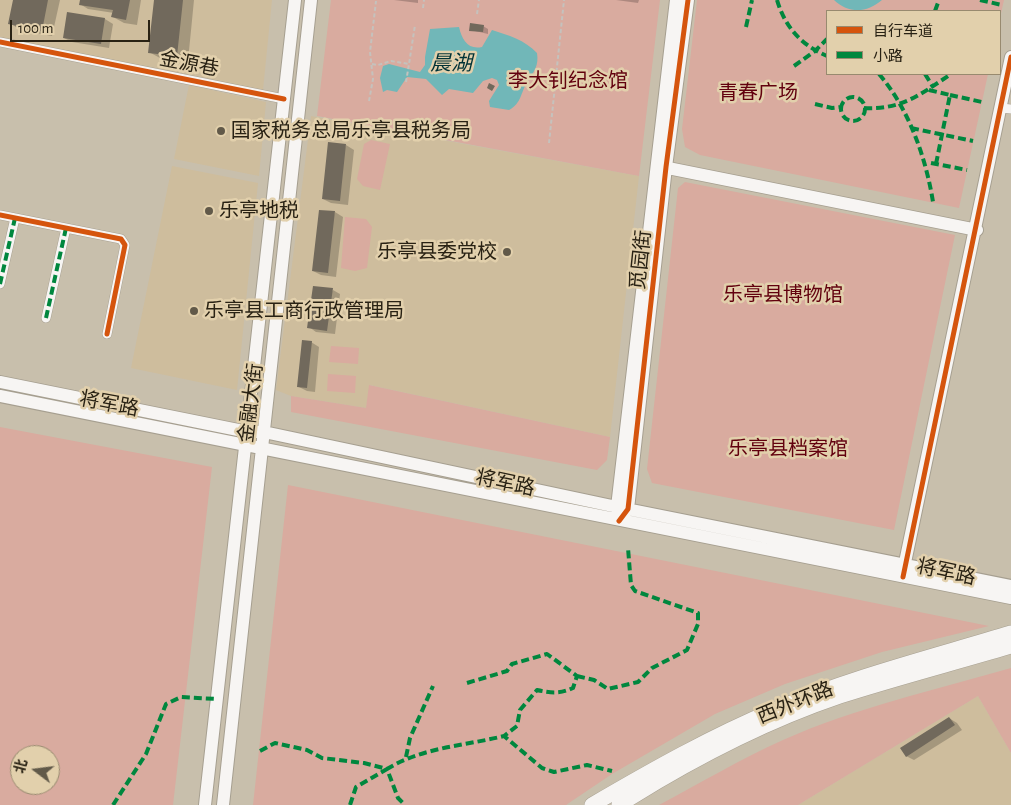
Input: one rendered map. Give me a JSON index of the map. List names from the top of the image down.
{
  "streets": {
    "main road": [
      "觅园街",
      "金融大街",
      "将军路",
      "西外环路"
    ],
    "street": ["金源巷"]
  },
  "crossings": [
    ["金源巷", "金融大街"],
    ["觅园街", "将军路"],
    ["金融大街", "将军路"]
  ],
  "water": ["晨湖"],
  "parks": [
    "李大钊纪念馆",
    "青春广场",
    "乐亭县博物馆",
    "乐亭县档案馆"
  ],
  "places": [
    "国家税务总局乐亭县税务局",
    "乐亭地税",
    "乐亭县委党校",
    "乐亭县工商行政管理局"
  ],
  "legend": ["自行车道", "小路"],
  "scale_bar": "100 m",
  "north": "left"
}
